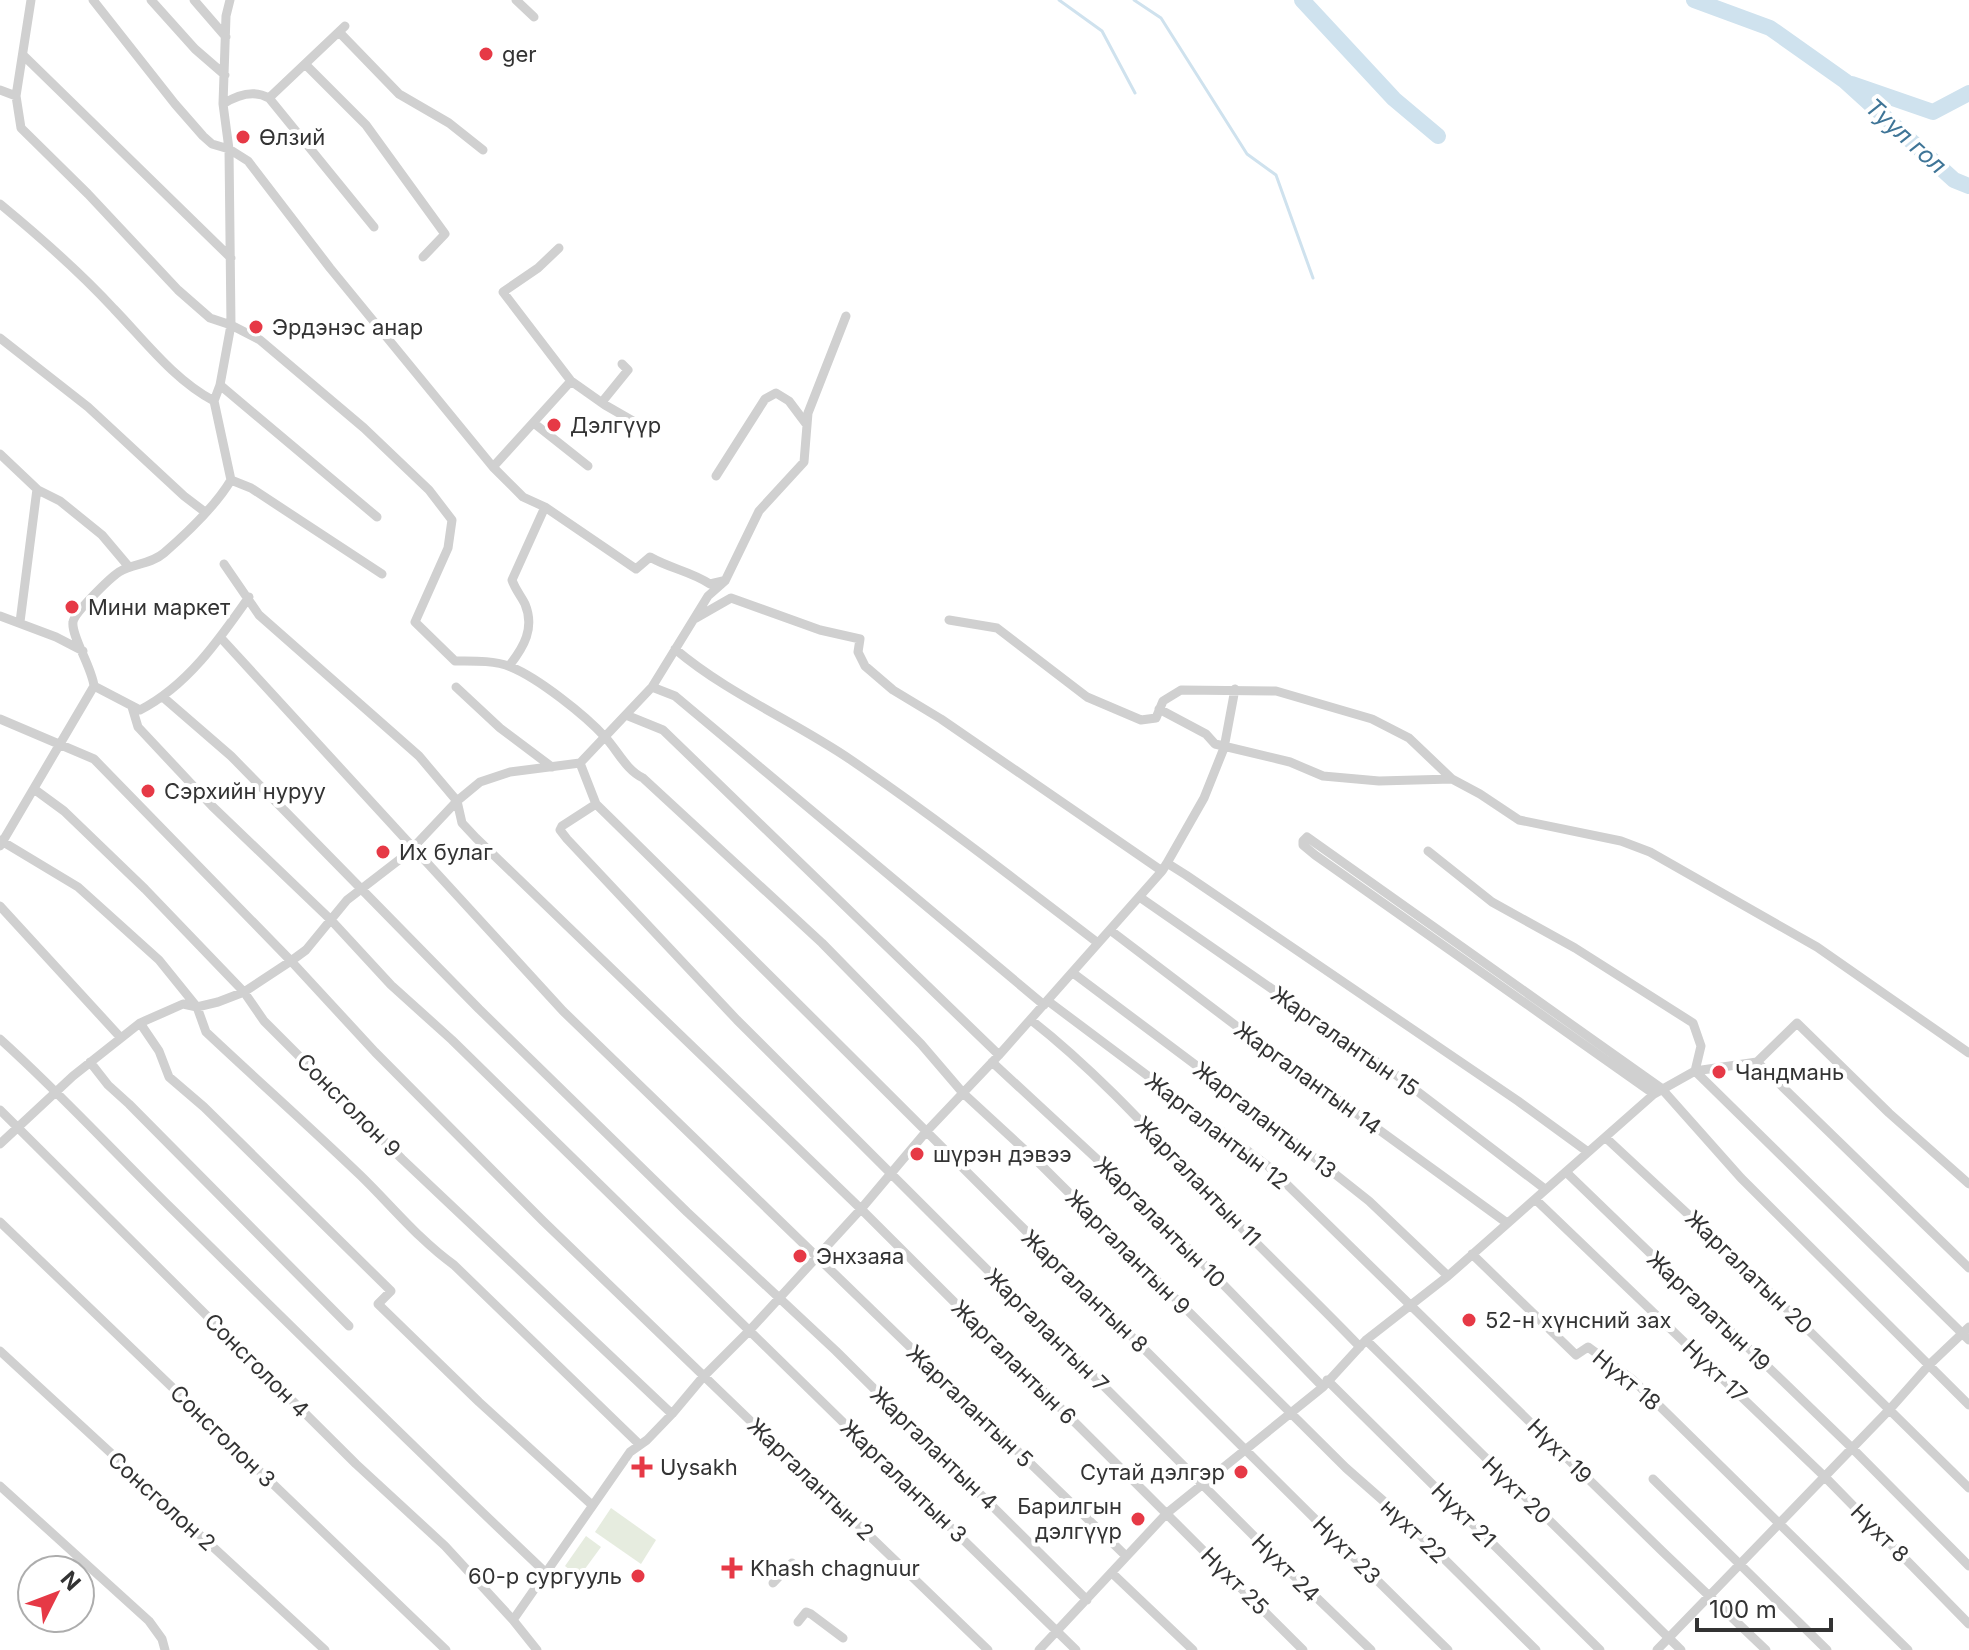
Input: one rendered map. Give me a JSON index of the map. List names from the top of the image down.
{
  "streets": {
    "street": [
      "Жаргалантын 15",
      "Жаргалантын 14",
      "Сонсголон 9",
      "Жаргалантын 13",
      "Жаргалантын 12",
      "Жаргалантын 11",
      "Жаргалантын 10",
      "Жаргалантын 9",
      "Жаргалатын 20",
      "Жаргалантын 8",
      "Жаргалатын 19",
      "Жаргалантын 7",
      "Жаргалантын 6",
      "Сонсголон 4",
      "Нүхт 17",
      "Нүхт 18",
      "Жаргалантын 5",
      "Сонсголон 3",
      "Жаргалантын 4",
      "Нүхт 19",
      "Жаргалантын 2",
      "Жаргалантын 3",
      "Нүхт 20",
      "Сонсголон 2",
      "Нүхт 21",
      "нүхт 22",
      "Нүхт 8",
      "Нүхт 23",
      "Нүхт 24",
      "Нүхт 25"
    ]
  },
  "crossings": [
    ["Жаргалантын 12", "Нүхт 19"],
    ["Жаргалантын 11", "Нүхт 20"],
    ["Жаргалантын 10", "Нүхт 21"],
    ["Жаргалантын 9", "нүхт 22"],
    ["Жаргалантын 8", "Жаргалантын 7"],
    ["Жаргалантын 8", "Нүхт 23"],
    ["Жаргалантын 7", "Нүхт 24"],
    ["Жаргалантын 6", "Нүхт 25"],
    ["Нүхт 17", "Нүхт 8"]
  ],
  "water": ["Туул гол"],
  "places": {
    "other": [
      "ger",
      "Өлзий",
      "Эрдэнэс анар",
      "Дэлгүүр",
      "Мини маркет",
      "Сэрхийн нуруу",
      "Их булаг",
      "Чандмань",
      "шүрэн дэвээ",
      "Энхзаяа",
      "52-н хүнсний зах",
      "Сутай дэлгэр",
      "Барилгын дэлгүүр",
      "60-р сургууль"
    ],
    "health": ["Uysakh", "Khash chagnuur"]
  },
  "scale_bar": "100 m",
  "north": "top right"
}
